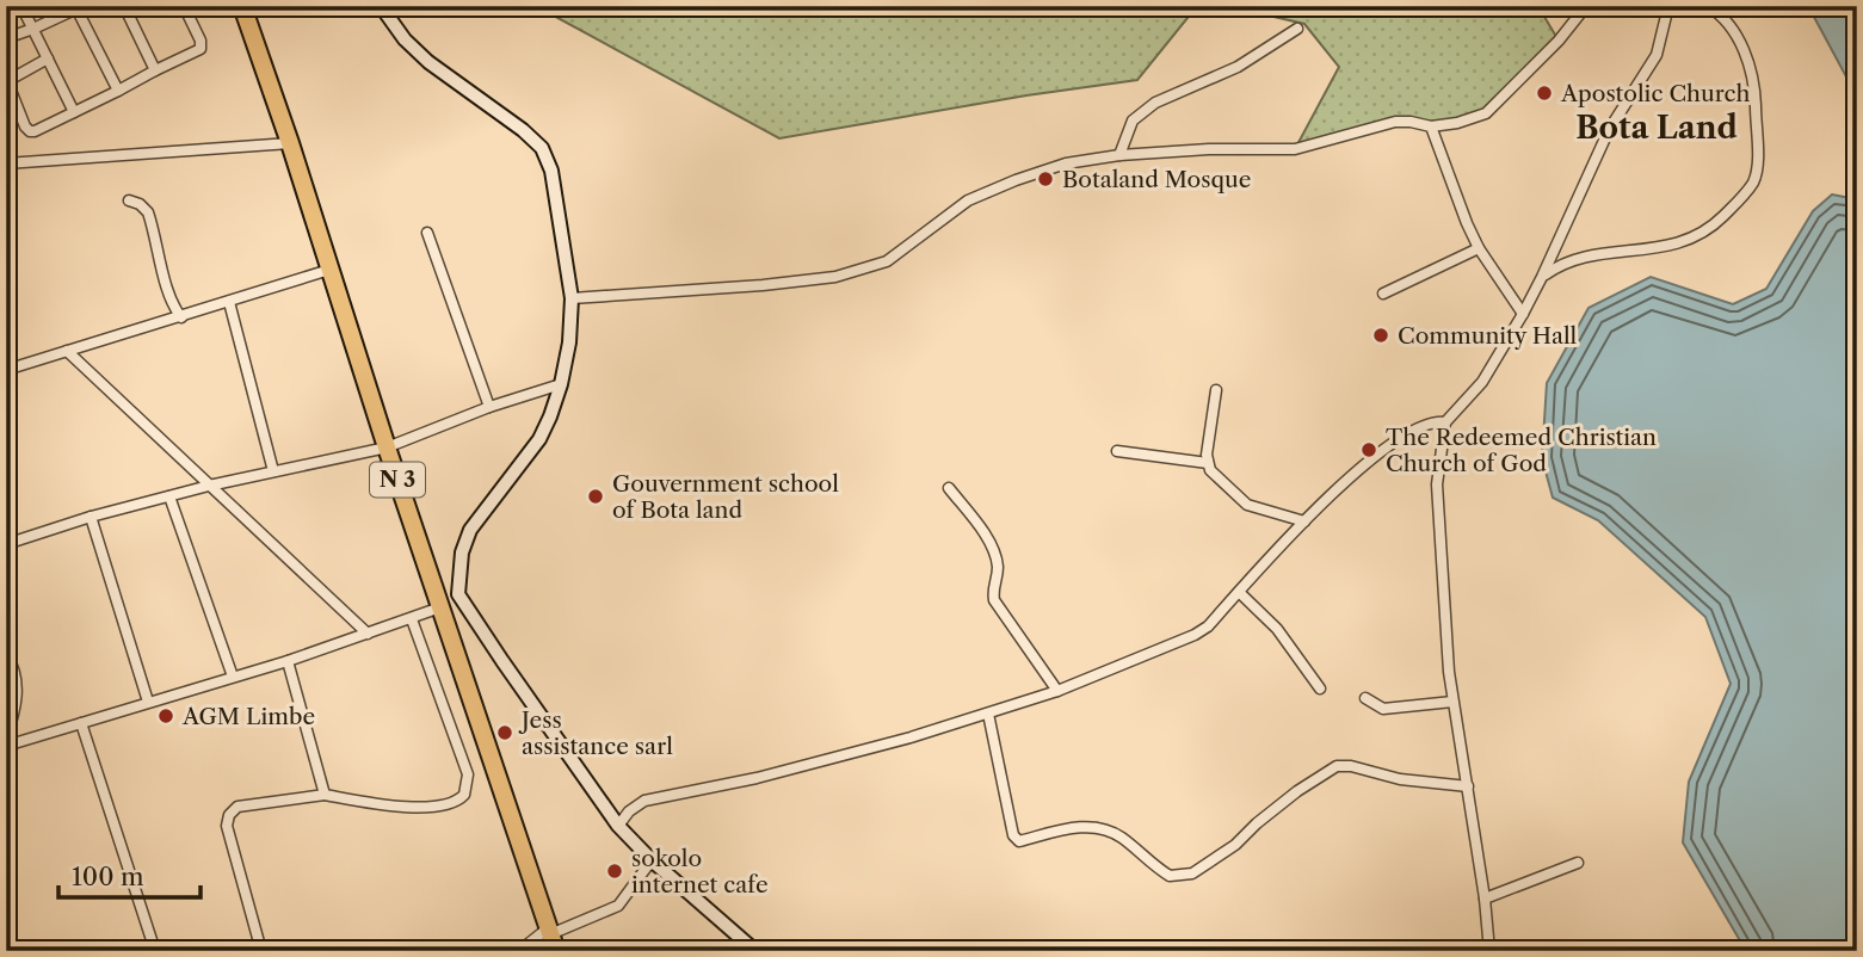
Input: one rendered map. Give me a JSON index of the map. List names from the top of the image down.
{
  "streets": {
    "highway": ["N 3"]
  },
  "districts": ["Bota Land"],
  "places": [
    "Apostolic Church",
    "Botaland Mosque",
    "Community Hall",
    "The Redeemed Christian Church of God",
    "Gouvernment school of Bota land",
    "AGM Limbe",
    "Jess assistance sarl",
    "sokolo internet cafe"
  ],
  "scale_bar": "100 m"
}
